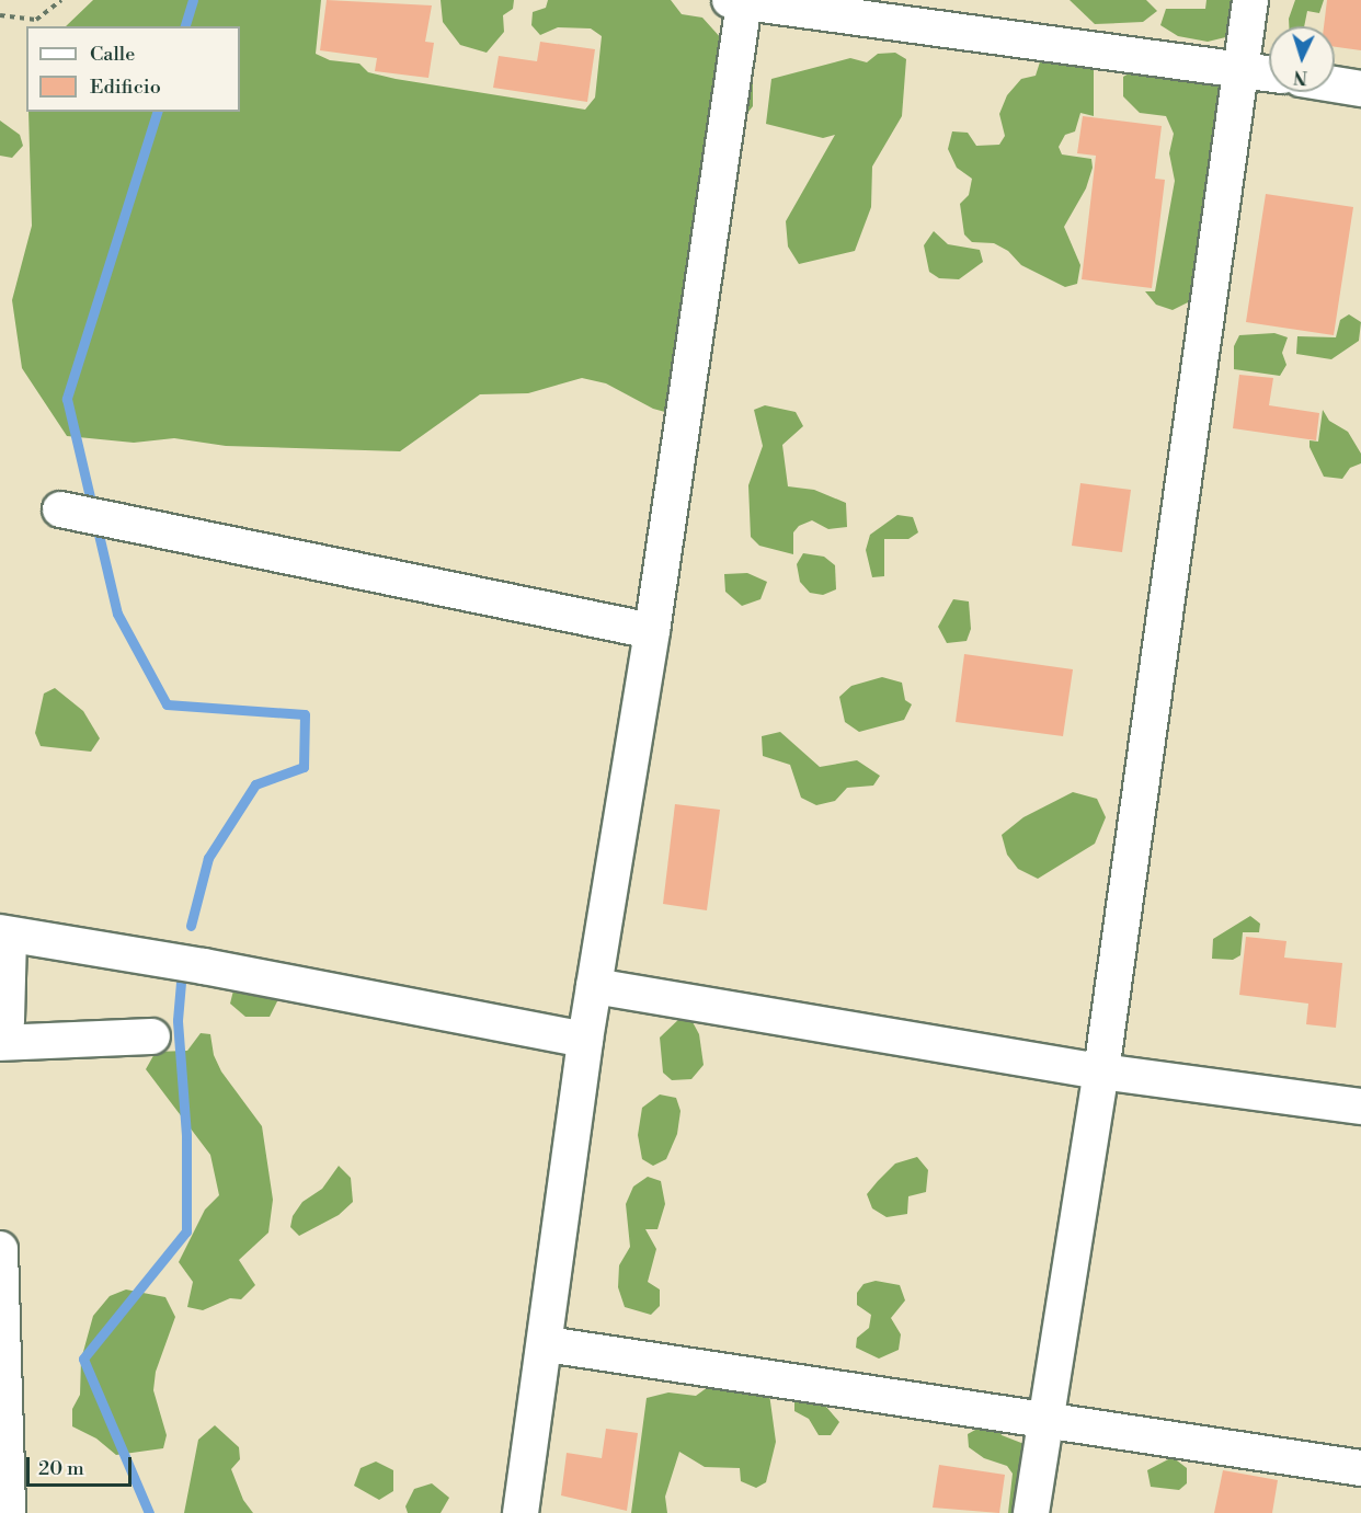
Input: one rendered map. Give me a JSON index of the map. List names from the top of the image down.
{
  "legend": ["Calle", "Edificio"],
  "scale_bar": "20 m",
  "north": "bottom"
}
